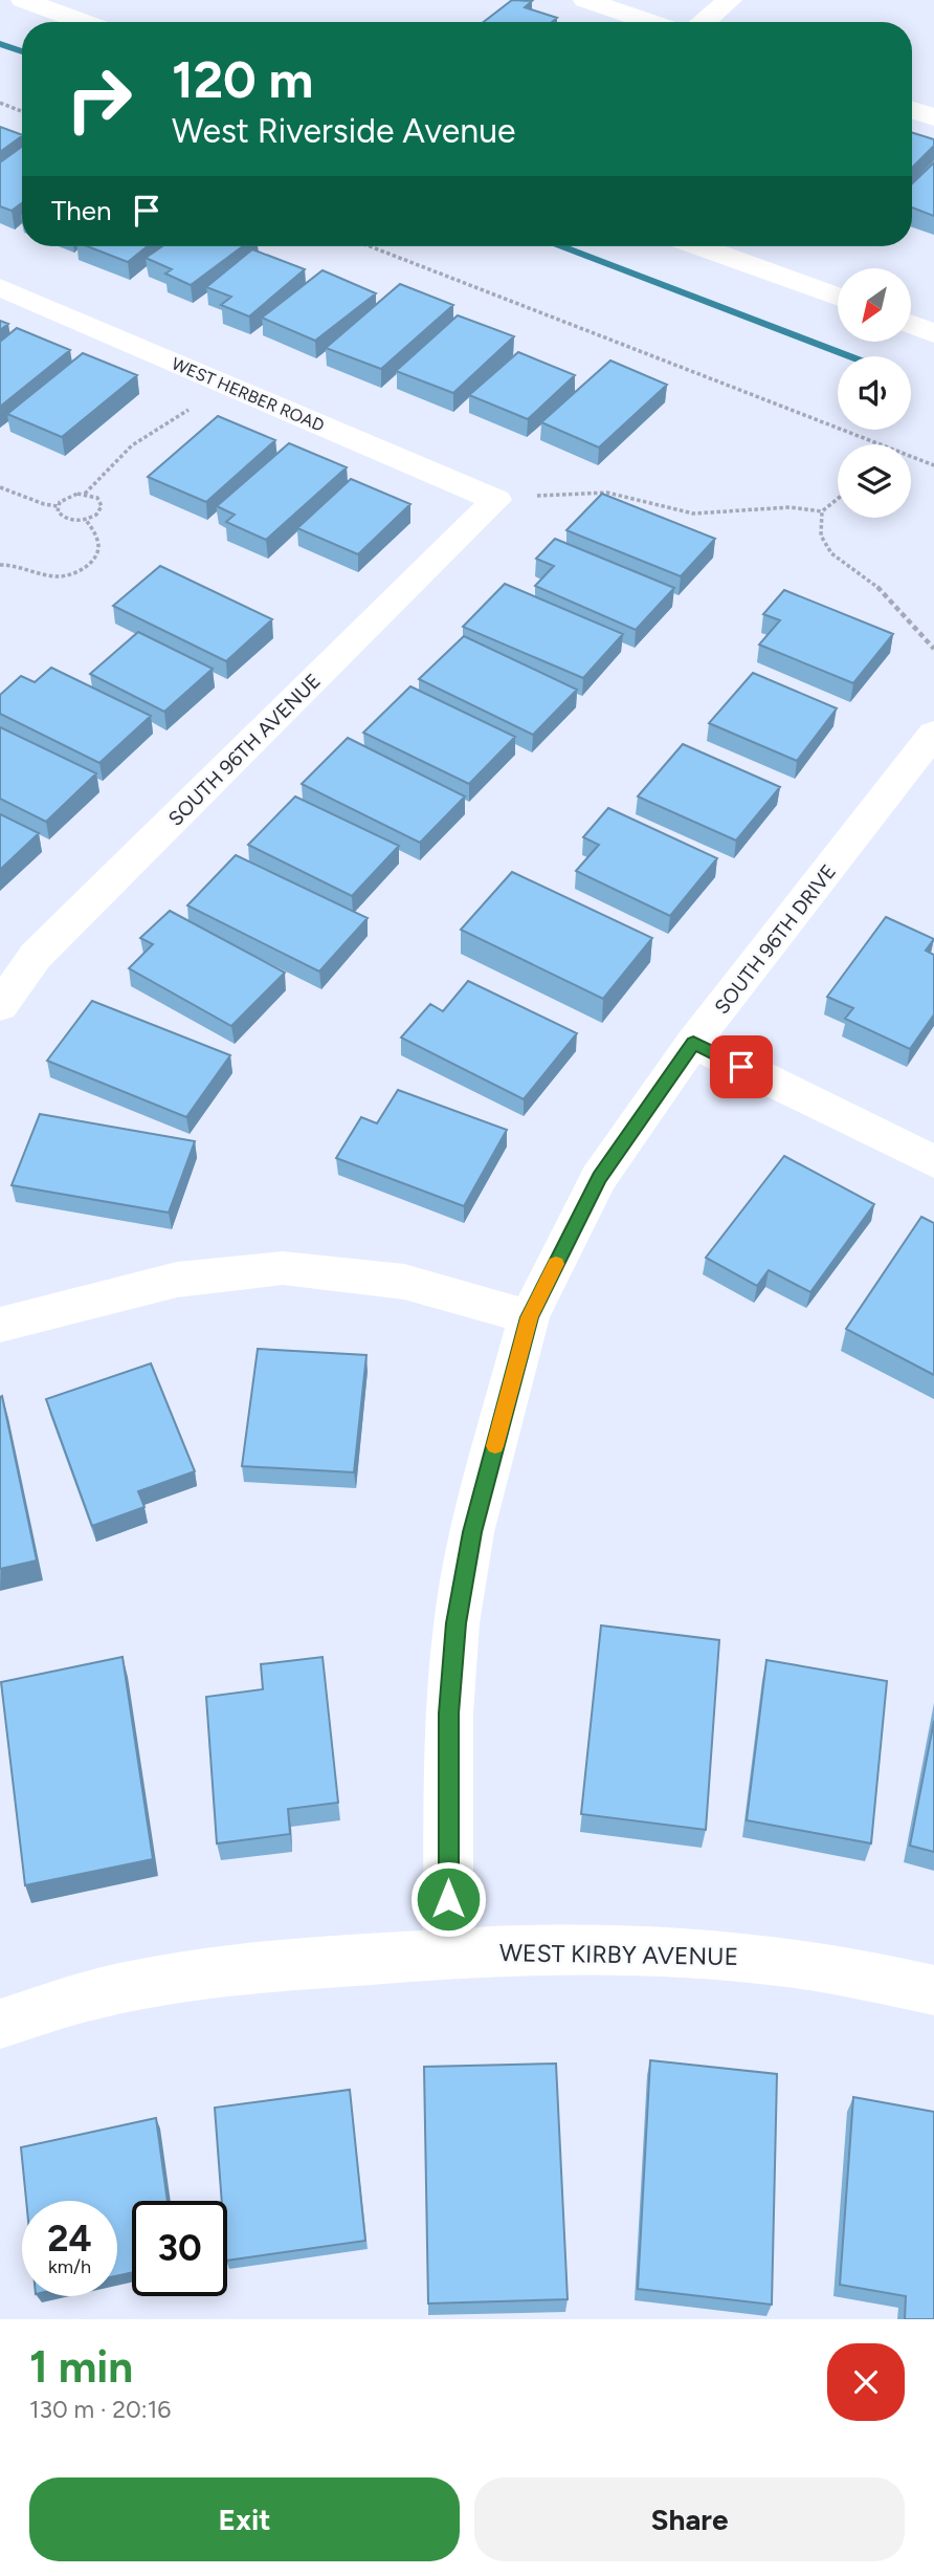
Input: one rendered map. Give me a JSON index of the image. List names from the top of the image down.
{
  "streets": {
    "street": [
      "WEST HERBER ROAD",
      "SOUTH 96TH AVENUE",
      "SOUTH 96TH DRIVE",
      "WEST KIRBY AVENUE"
    ]
  },
  "crossings": [
    ["WEST HERBER ROAD", "SOUTH 96TH AVENUE"],
    ["SOUTH 96TH DRIVE", "WEST KIRBY AVENUE"]
  ],
  "north": "bottom left",
  "page": {
    "turn": ["120 m", "West Riverside Avenue"],
    "then": "Then",
    "speed": "24 km/h",
    "limit": "30",
    "heading": ["1 min", "130 m · 20:16"],
    "buttons": ["Exit", "Share"]
  }
}
